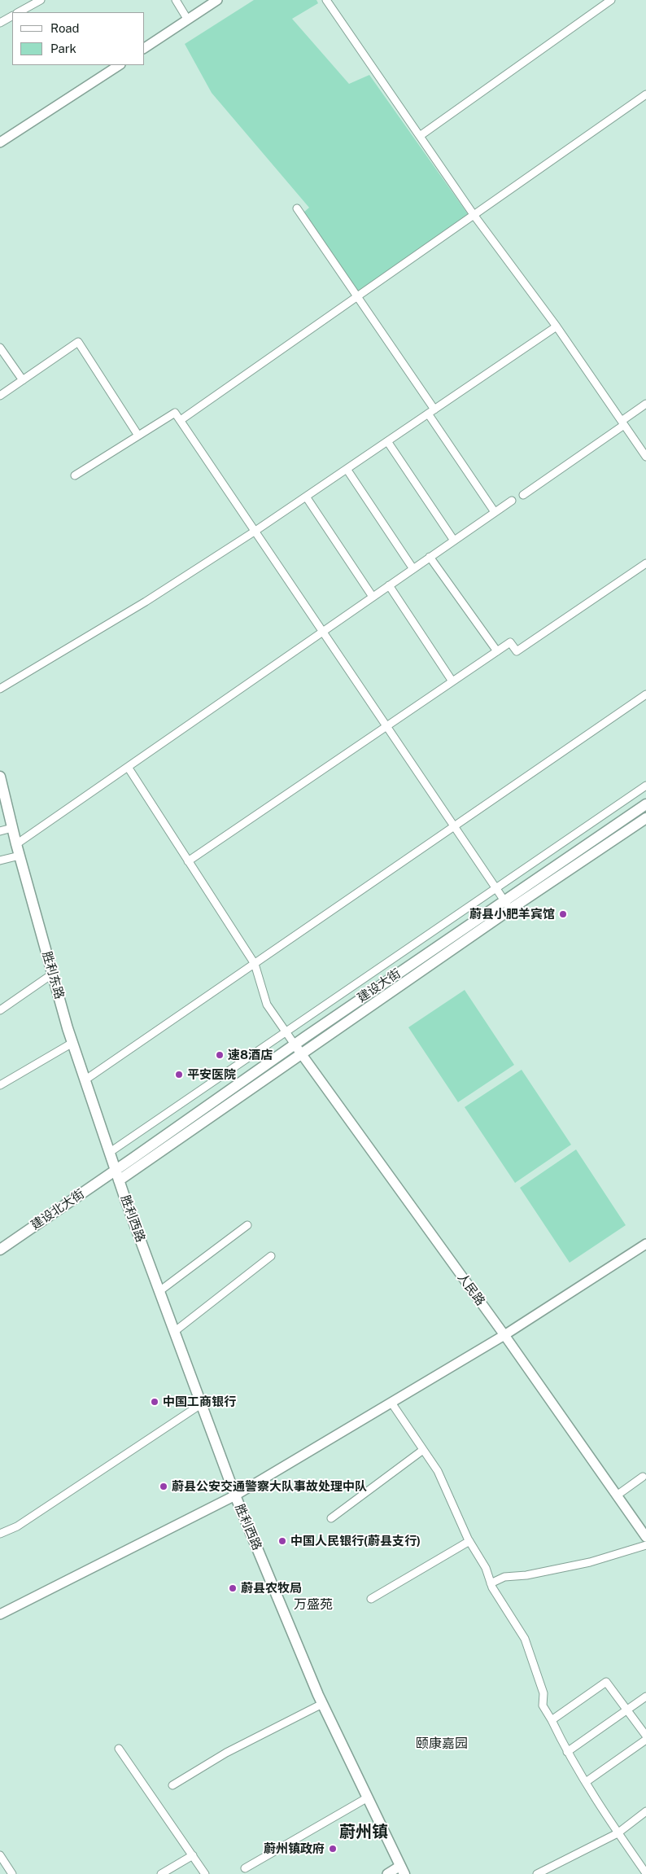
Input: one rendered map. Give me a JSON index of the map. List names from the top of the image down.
{
  "streets": {
    "main road": [
      "胜利东路",
      "建设大街",
      "建设北大街",
      "胜利西路"
    ],
    "street": ["人民路"]
  },
  "crossings": [
    ["胜利东路", "建设大街"],
    ["胜利东路", "建设北大街"],
    ["胜利东路", "胜利西路"],
    ["建设大街", "建设北大街"],
    ["建设大街", "胜利西路"],
    ["建设大街", "人民路"],
    ["建设北大街", "胜利西路"]
  ],
  "districts": ["万盛苑", "颐康嘉园", "蔚州镇"],
  "places": [
    "蔚县小肥羊宾馆",
    "速8酒店",
    "平安医院",
    "中国工商银行",
    "蔚县公安交通警察大队事故处理中队",
    "中国人民银行(蔚县支行)",
    "蔚县农牧局",
    "蔚州镇政府"
  ],
  "legend": ["Road", "Park"]
}
